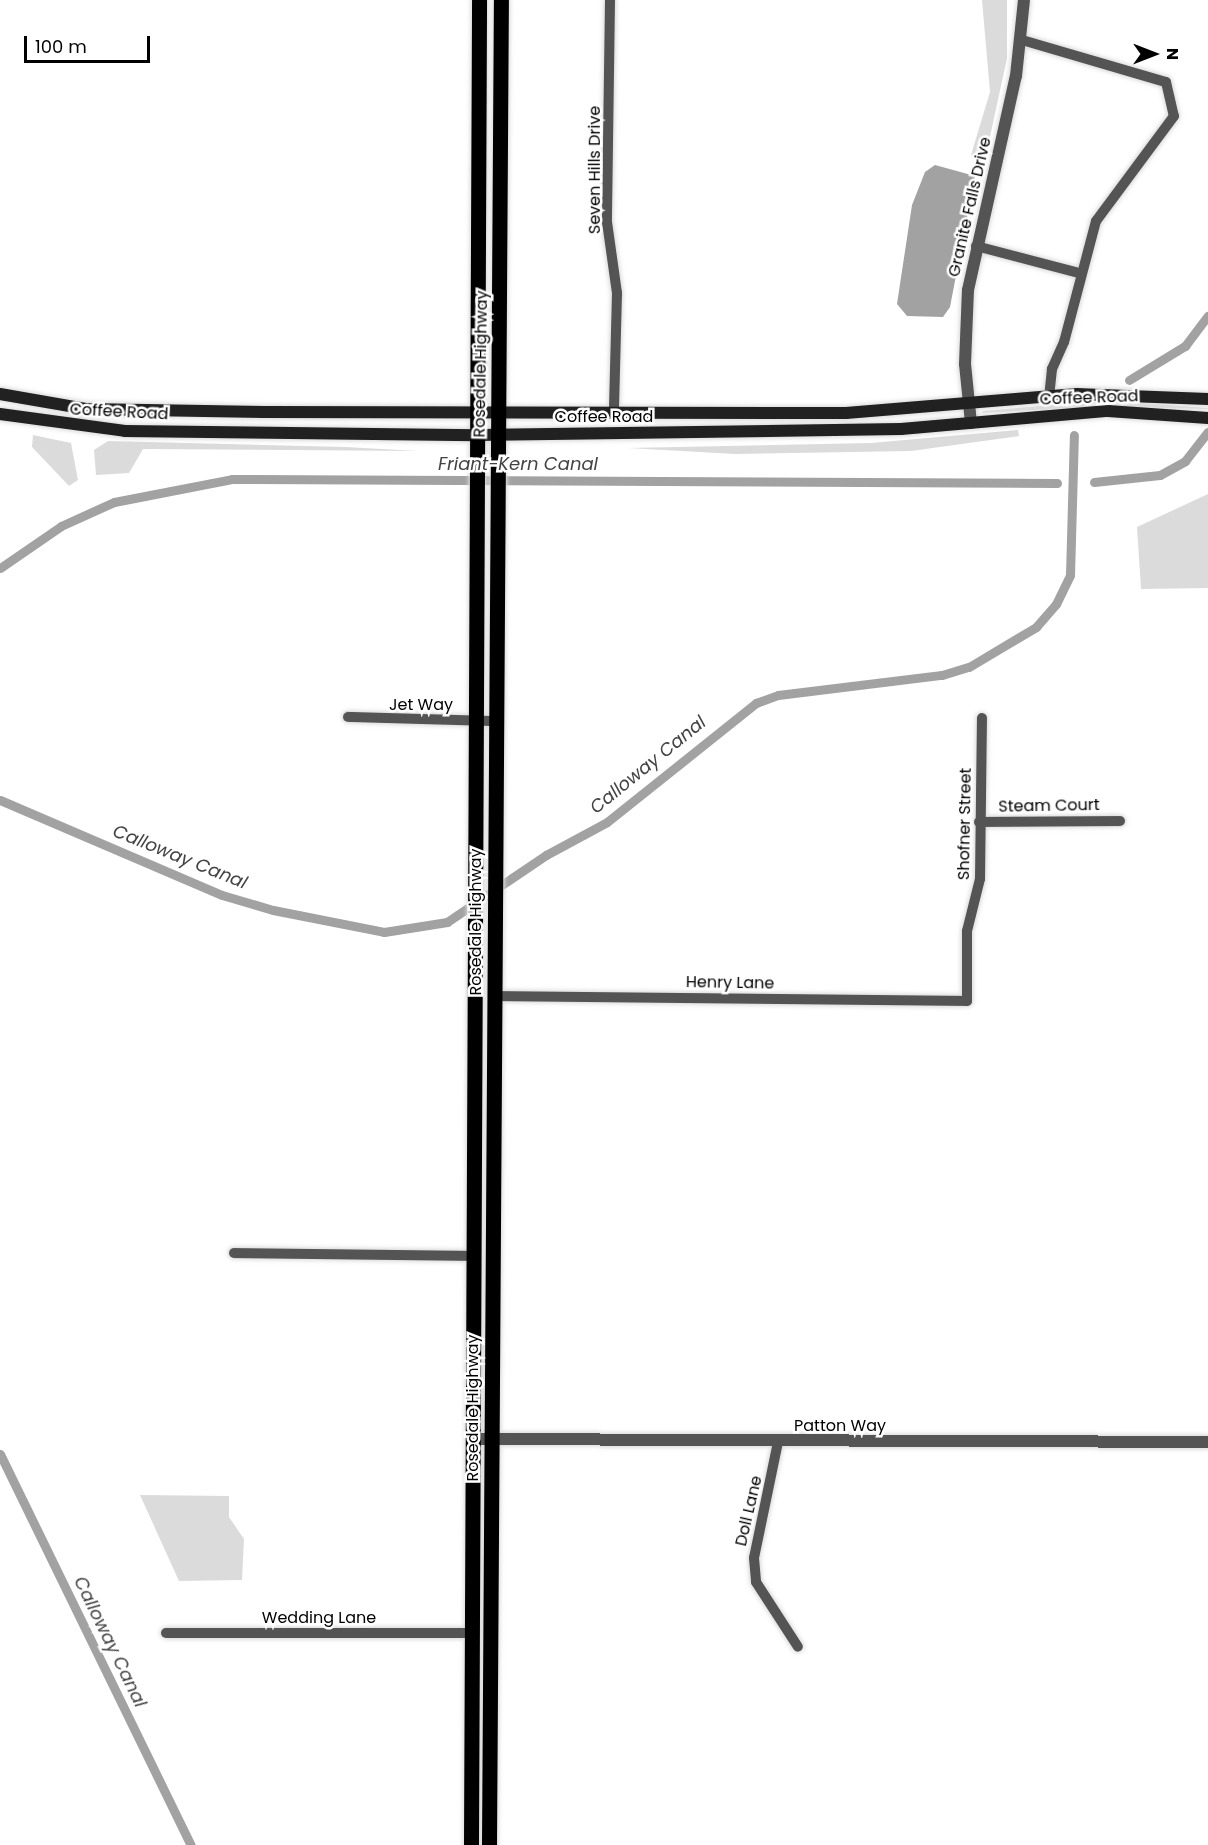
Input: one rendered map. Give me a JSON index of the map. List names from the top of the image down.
{
  "streets": {
    "main road": ["Rosedale Highway", "Coffee Road"],
    "street": [
      "Seven Hills Drive",
      "Granite Falls Drive",
      "Jet Way",
      "Steam Court",
      "Shofner Street",
      "Henry Lane",
      "Patton Way",
      "Doll Lane",
      "Wedding Lane"
    ]
  },
  "crossings": [
    ["Seven Hills Drive", "Coffee Road"],
    ["Granite Falls Drive", "Coffee Road"],
    ["Rosedale Highway", "Coffee Road"],
    ["Rosedale Highway", "Jet Way"],
    ["Rosedale Highway", "Henry Lane"],
    ["Rosedale Highway", "Patton Way"],
    ["Rosedale Highway", "Wedding Lane"],
    ["Steam Court", "Shofner Street"],
    ["Shofner Street", "Henry Lane"],
    ["Patton Way", "Doll Lane"]
  ],
  "water": ["Friant-Kern Canal", "Calloway Canal"],
  "scale_bar": "100 m",
  "north": "right"
}
